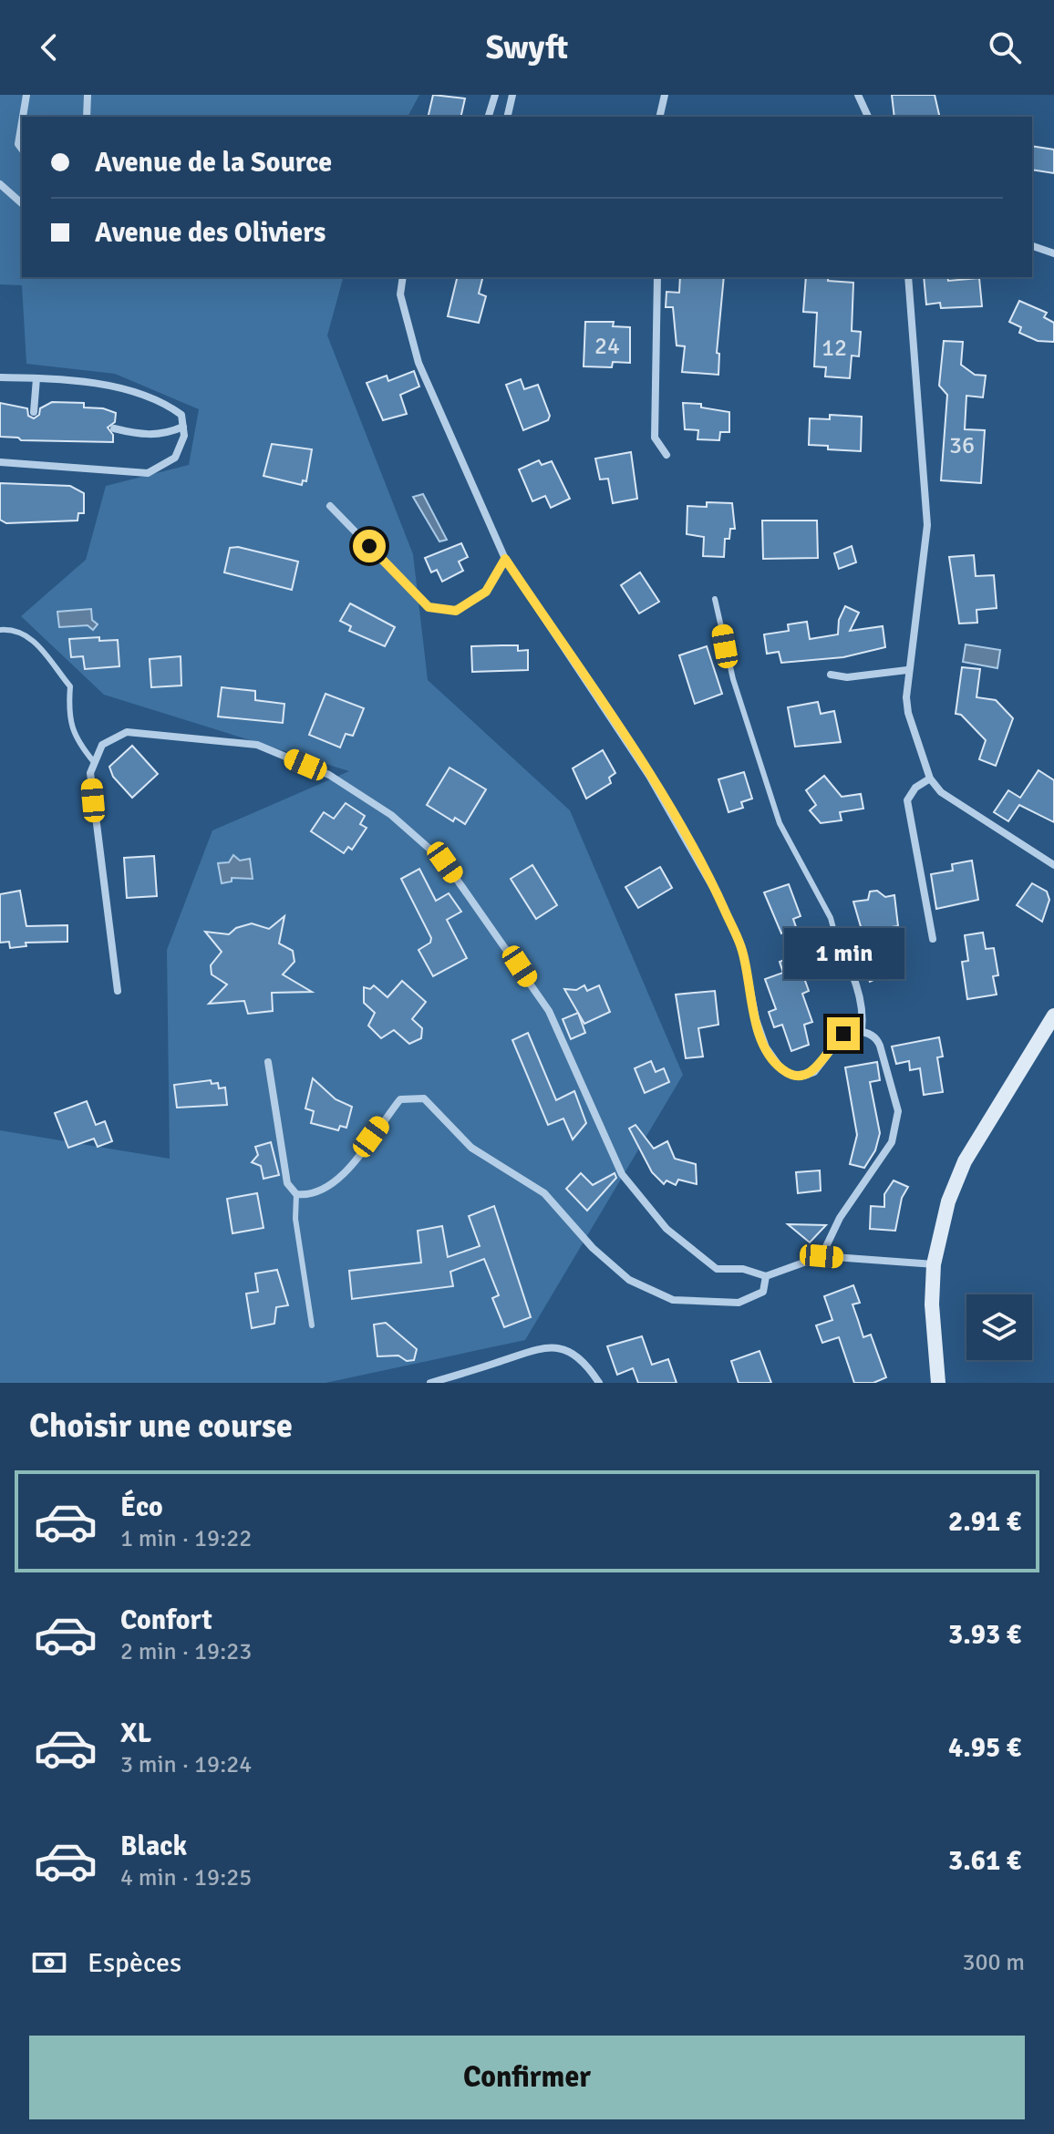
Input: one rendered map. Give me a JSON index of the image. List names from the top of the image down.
{
  "house_numbers": ["24", "12", "36"],
  "page": {
    "header": "Swyft",
    "banner": ["Avenue de la Source", "Avenue des Oliviers"],
    "bubble": "1 min",
    "heading": "Choisir une course",
    "list": [
      {
        "name": "Éco",
        "note": "1 min · 19:22",
        "value": "2.91 €"
      },
      {
        "name": "Confort",
        "note": "2 min · 19:23",
        "value": "3.93 €"
      },
      {
        "name": "XL",
        "note": "3 min · 19:24",
        "value": "4.95 €"
      },
      {
        "name": "Black",
        "note": "4 min · 19:25",
        "value": "3.61 €"
      }
    ],
    "pay": ["Espèces", "300 m"],
    "buttons": "Confirmer"
  }
}
